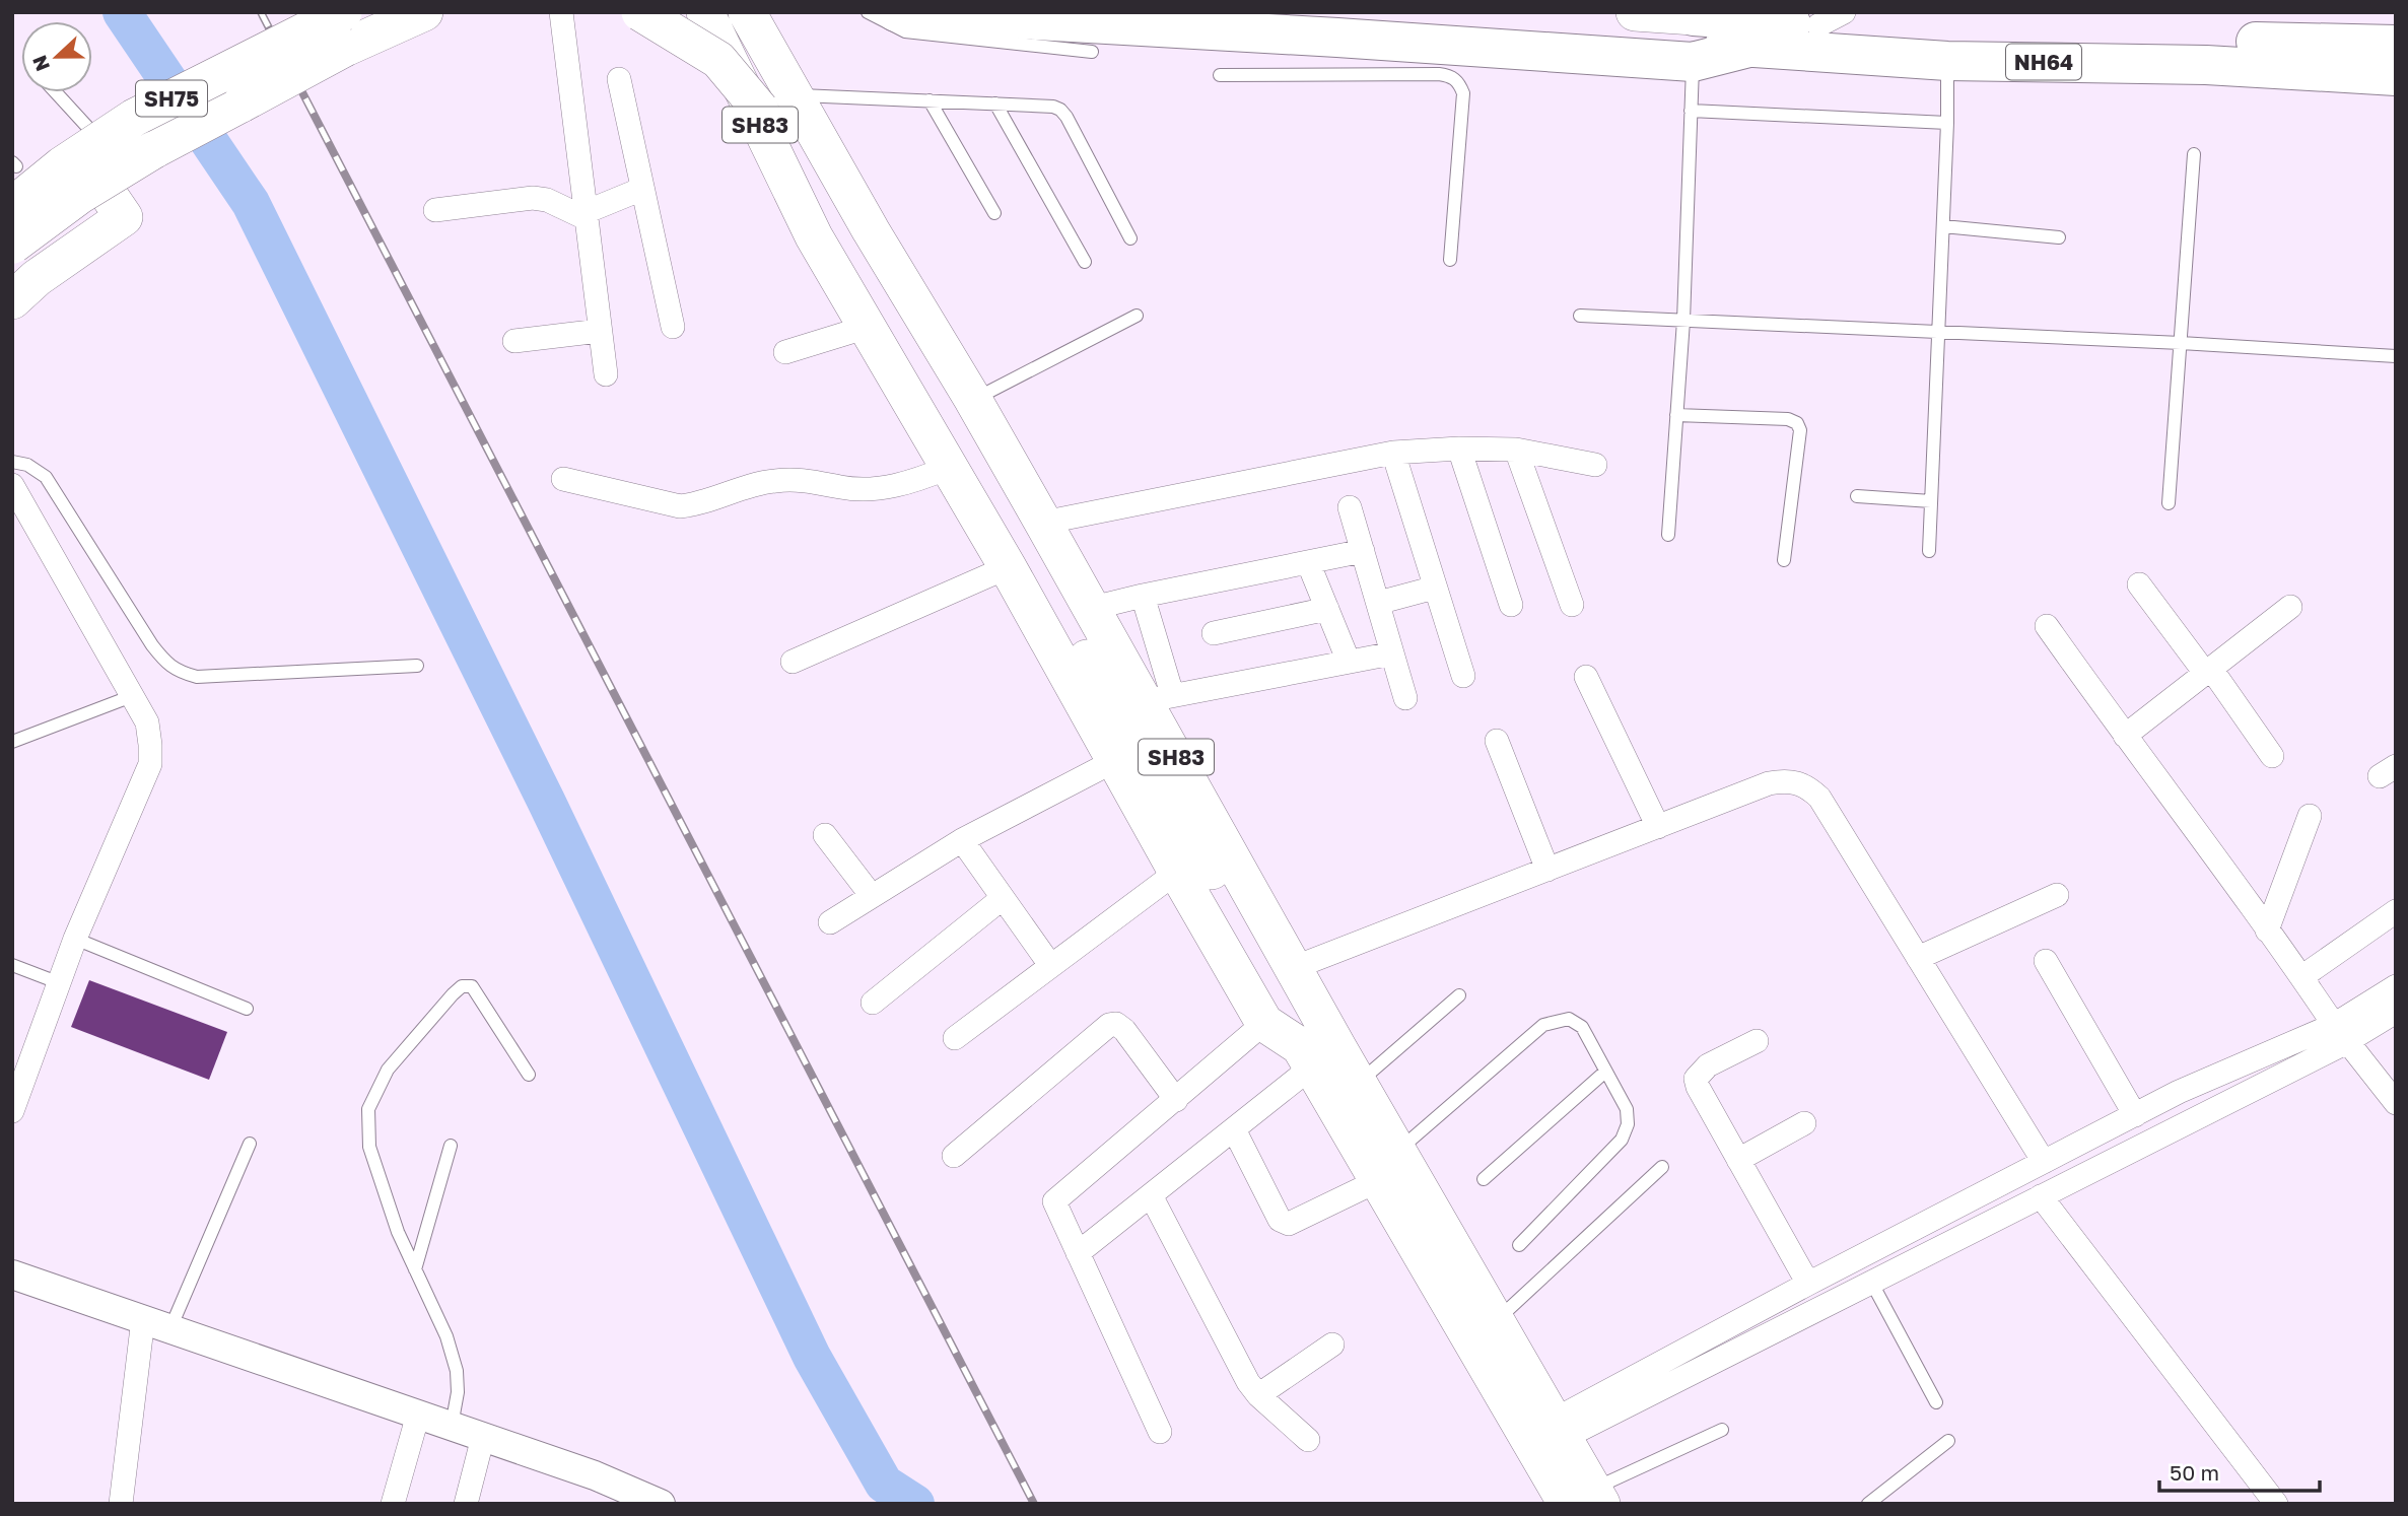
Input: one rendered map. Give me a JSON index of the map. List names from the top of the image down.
{
  "streets": {
    "highway": ["NH64"],
    "main road": ["SH75", "SH83"]
  },
  "scale_bar": "50 m",
  "north": "left"
}
